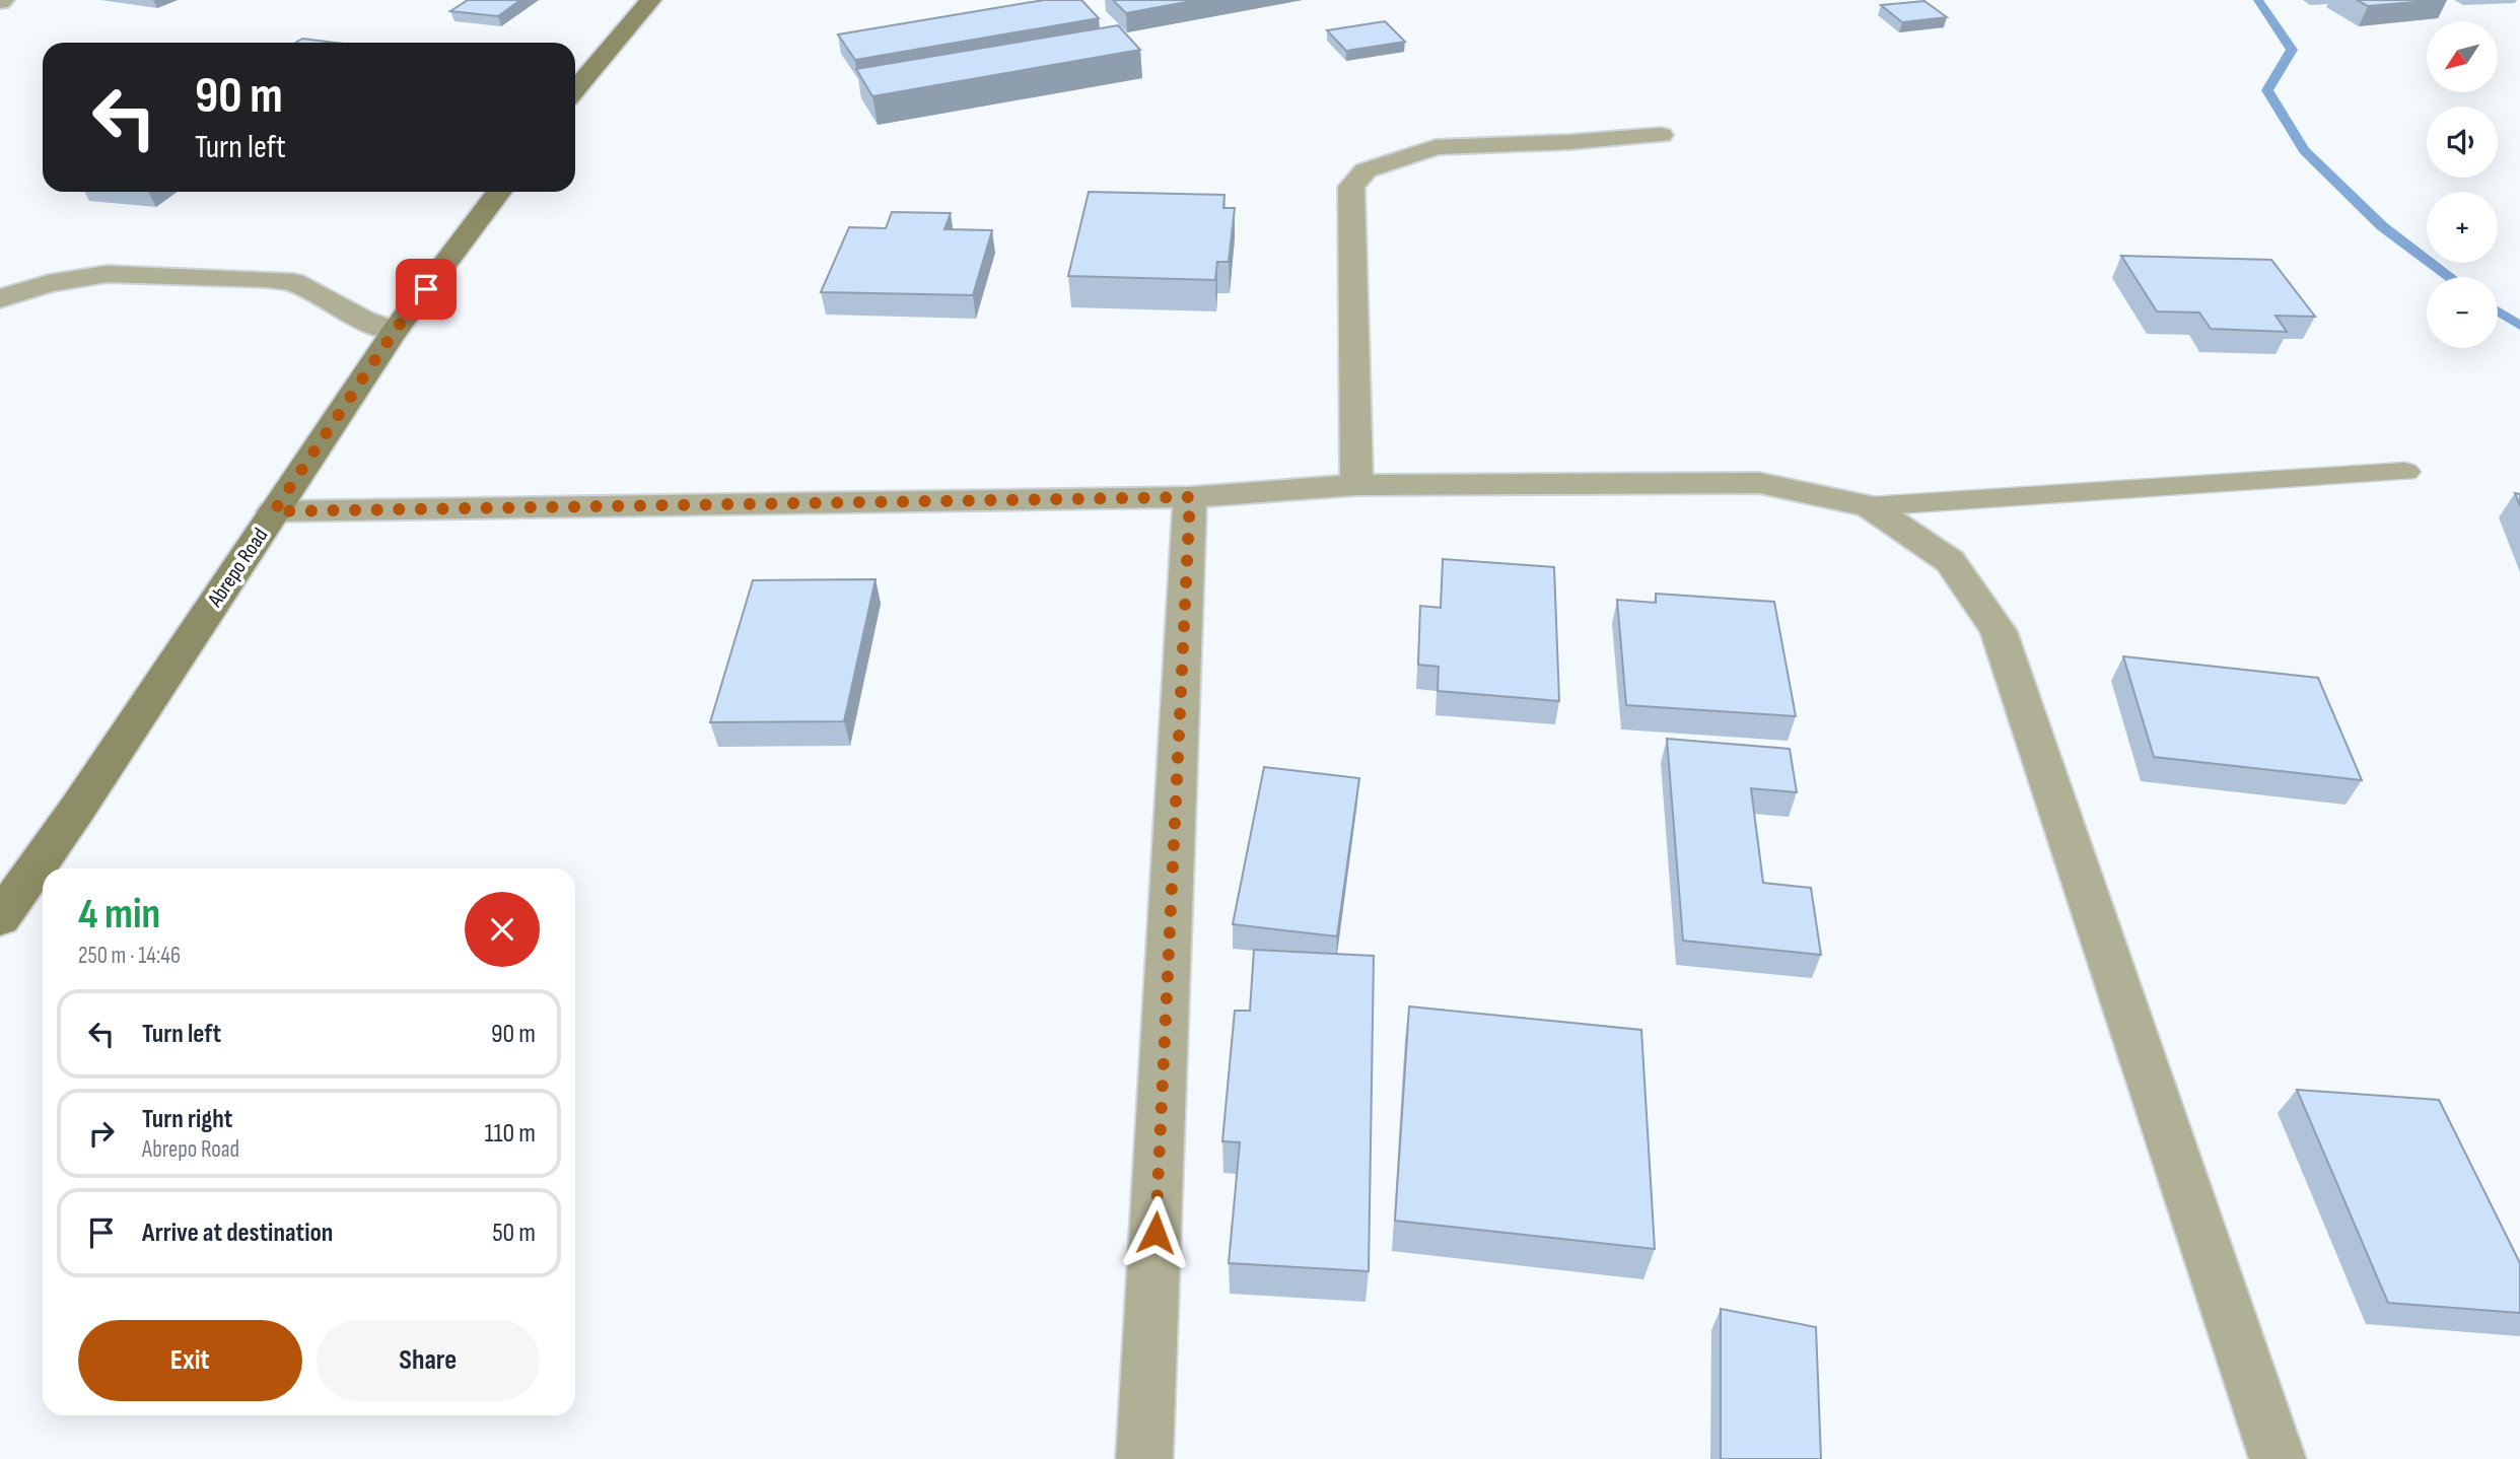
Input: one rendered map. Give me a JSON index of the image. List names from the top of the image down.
{
  "streets": {
    "main road": ["Abrepo Road"]
  },
  "north": "bottom left",
  "page": {
    "map_buttons": ["+", "−"],
    "turn": ["90 m", "Turn left"],
    "heading": ["4 min", "250 m · 14:46"],
    "list": [
      {
        "name": "Turn left",
        "value": "90 m"
      },
      {
        "name": "Turn right",
        "note": "Abrepo Road",
        "value": "110 m"
      },
      {
        "name": "Arrive at destination",
        "value": "50 m"
      }
    ],
    "buttons": ["Exit", "Share"]
  }
}
